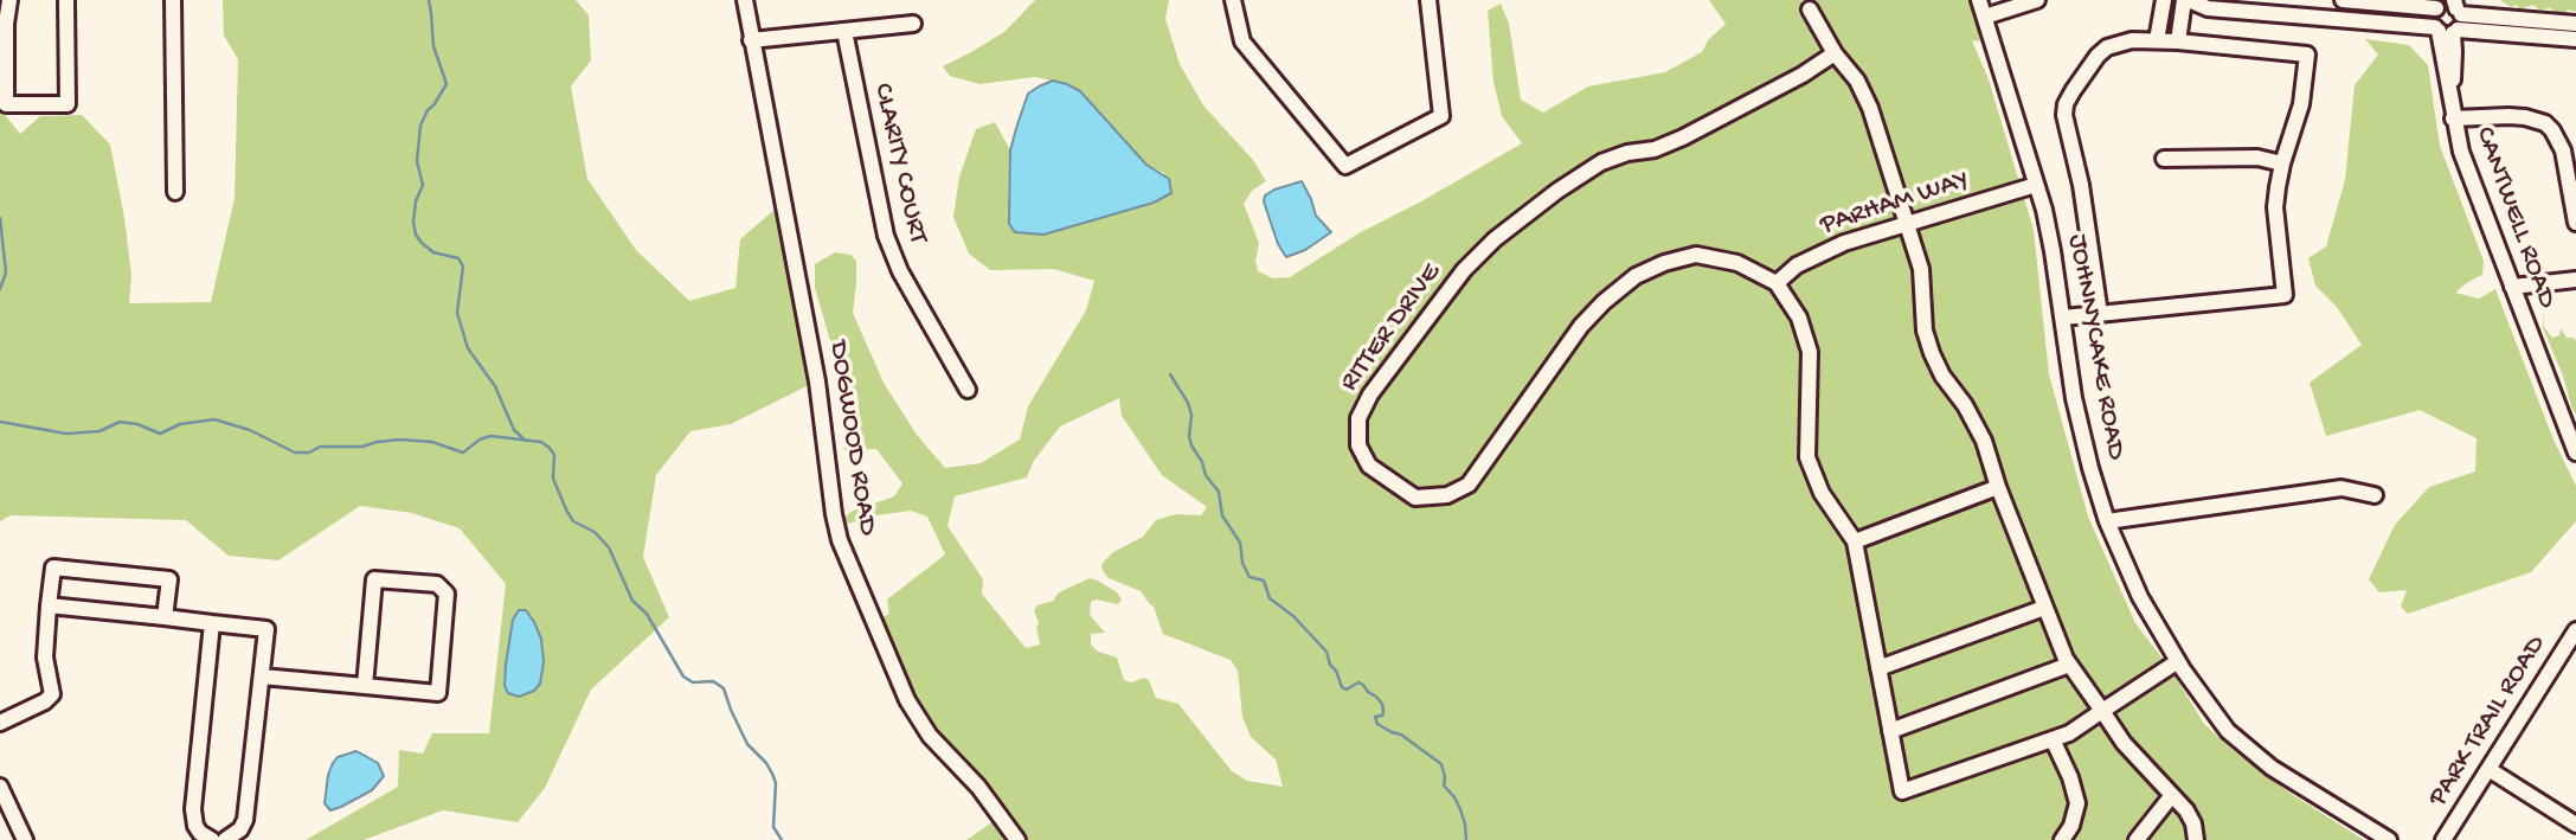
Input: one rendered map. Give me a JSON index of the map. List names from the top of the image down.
{
  "streets": {
    "street": [
      "CLARITY COURT",
      "PARHAM WAY",
      "CANTWELL ROAD",
      "RITTER DRIVE",
      "JOHNNYCAKE ROAD",
      "DOGWOOD ROAD",
      "PARK TRAIL ROAD"
    ]
  },
  "crossings": [
    ["PARHAM WAY", "RITTER DRIVE"],
    ["PARHAM WAY", "JOHNNYCAKE ROAD"]
  ]
}
